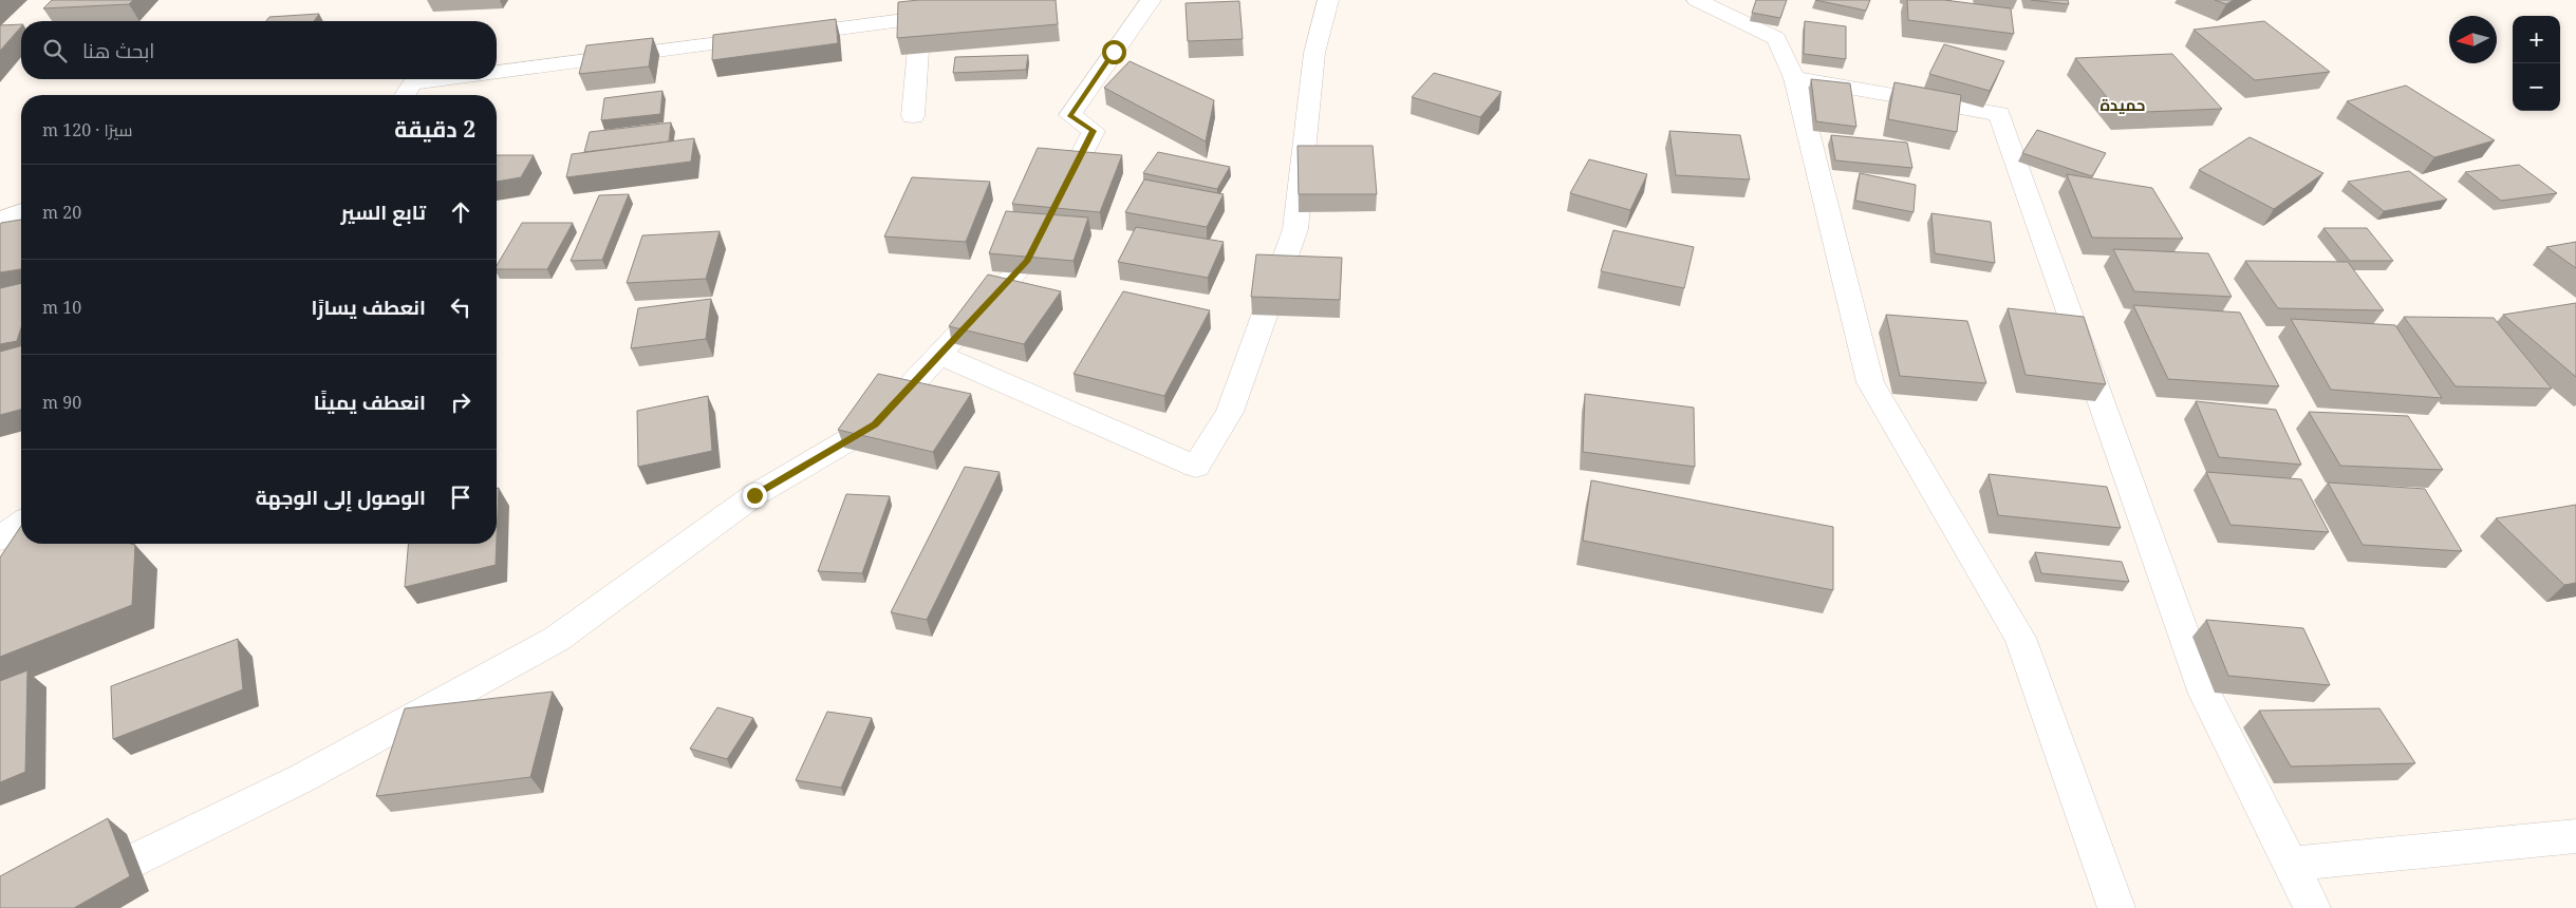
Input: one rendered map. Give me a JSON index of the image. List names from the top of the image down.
{
  "districts": ["حميدة"],
  "north": "left",
  "page": {
    "map_buttons": ["+", "−"],
    "search": "ابحث هنا",
    "heading": ["2 دقيقة", "سيرًا · 120 m"],
    "list": [
      ["تابع السير", "20 m"],
      ["انعطف يسارًا", "10 m"],
      ["انعطف يمينًا", "90 m"],
      "الوصول إلى الوجهة"
    ]
  }
}
